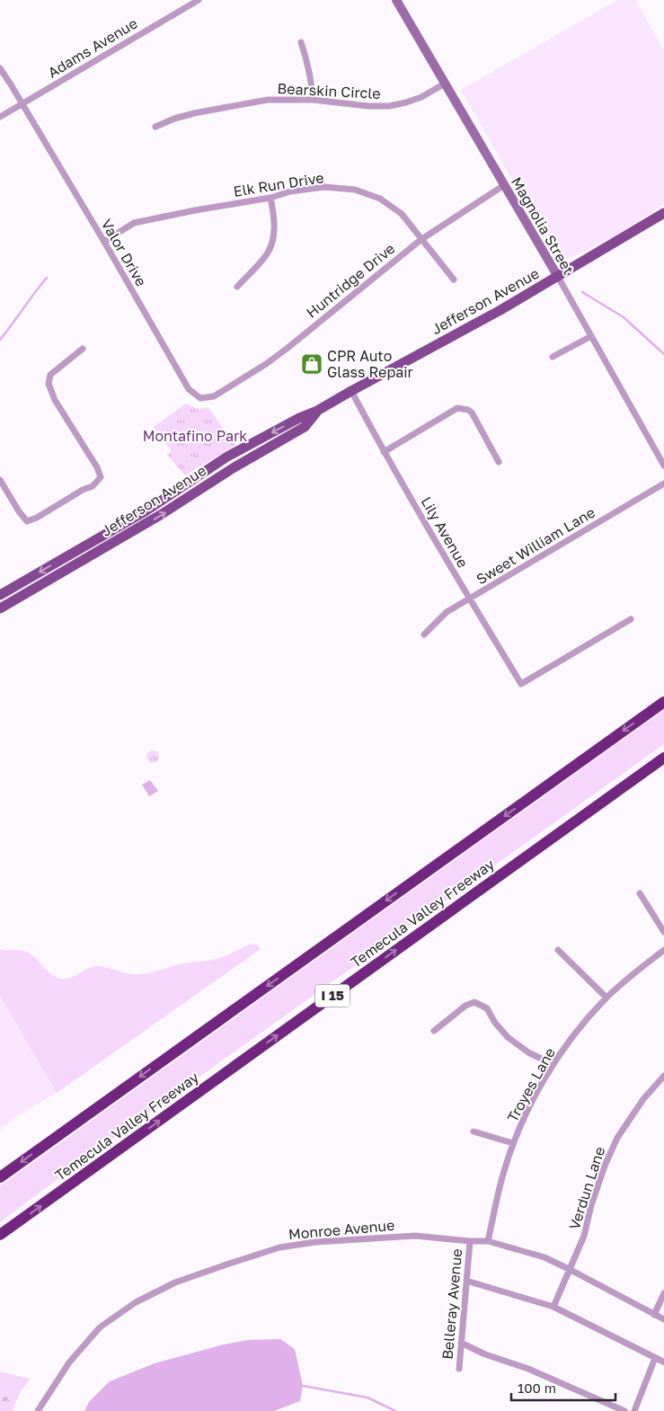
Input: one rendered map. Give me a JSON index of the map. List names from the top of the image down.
{
  "streets": {
    "highway": ["Temecula Valley Freeway", "I 15"],
    "main road": ["Jefferson Avenue"],
    "street": [
      "Adams Avenue",
      "Bearskin Circle",
      "Elk Run Drive",
      "Magnolia Street",
      "Valor Drive",
      "Huntridge Drive",
      "Lily Avenue",
      "Sweet William Lane",
      "Troyes Lane",
      "Verdun Lane",
      "Monroe Avenue",
      "Belleray Avenue"
    ]
  },
  "crossings": [
    ["Adams Avenue", "Valor Drive"],
    ["Bearskin Circle", "Magnolia Street"],
    ["Elk Run Drive", "Valor Drive"],
    ["Elk Run Drive", "Huntridge Drive"],
    ["Magnolia Street", "Huntridge Drive"],
    ["Magnolia Street", "Jefferson Avenue"],
    ["Valor Drive", "Huntridge Drive"],
    ["Jefferson Avenue", "Lily Avenue"],
    ["Lily Avenue", "Sweet William Lane"],
    ["Troyes Lane", "Monroe Avenue"],
    ["Verdun Lane", "Monroe Avenue"],
    ["Monroe Avenue", "Belleray Avenue"]
  ],
  "parks": ["Montafino Park"],
  "places": {
    "shop": ["CPR Auto Glass Repair"]
  },
  "scale_bar": "100 m"
}
